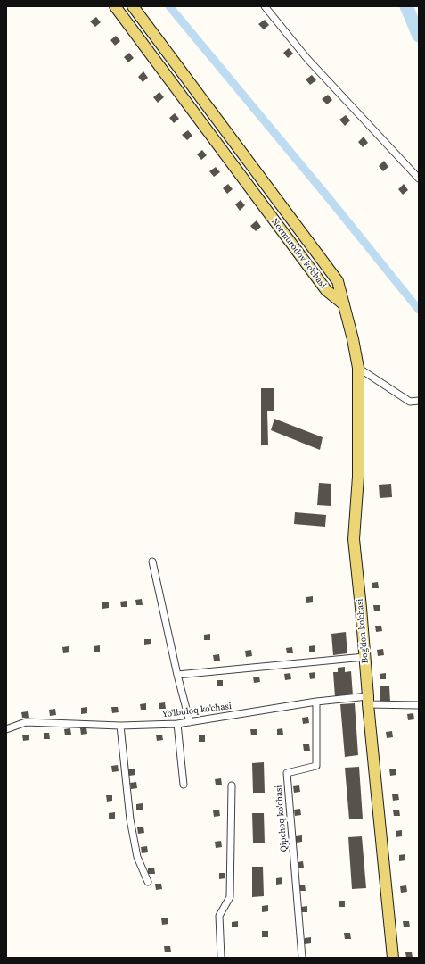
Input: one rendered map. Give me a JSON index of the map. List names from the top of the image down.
{
  "streets": {
    "main road": ["Normurodov ko'chasi", "Bog'don ko'chasi"],
    "street": ["Yo'lbuloq ko'chasi", "Qipchoq ko'chasi"]
  },
  "crossings": [
    ["Normurodov ko'chasi", "Bog'don ko'chasi"],
    ["Bog'don ko'chasi", "Yo'lbuloq ko'chasi"],
    ["Yo'lbuloq ko'chasi", "Qipchoq ko'chasi"]
  ]
}
